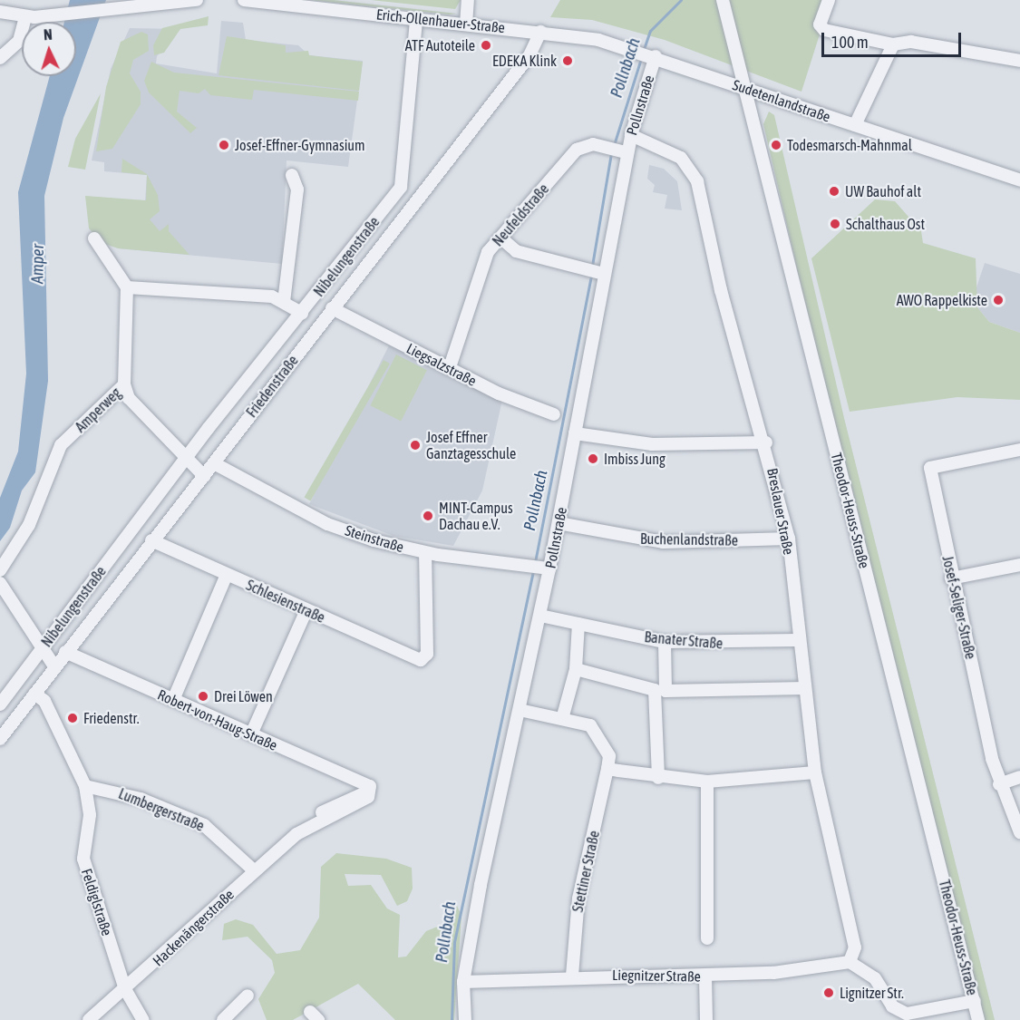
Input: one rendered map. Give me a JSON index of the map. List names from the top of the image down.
{
  "streets": {
    "street": [
      "Erich-Ollenhauer-Straße",
      "Sudetenlandstraße",
      "Pollnstraße",
      "Neufeldstraße",
      "Nibelungenstraße",
      "Liegsalzstraße",
      "Friedenstraße",
      "Amperweg",
      "Theodor-Heuss-Straße",
      "Breslauer Straße",
      "Steinstraße",
      "Buchenlandstraße",
      "Schlesienstraße",
      "Josef-Seliger-Straße",
      "Banater Straße",
      "Robert-von-Haug-Straße",
      "Lumbergerstraße",
      "Stettiner Straße",
      "Feldiglstraße",
      "Hackenängerstraße",
      "Liegnitzer Straße"
    ]
  },
  "crossings": [
    ["Erich-Ollenhauer-Straße", "Sudetenlandstraße"],
    ["Erich-Ollenhauer-Straße", "Nibelungenstraße"],
    ["Erich-Ollenhauer-Straße", "Friedenstraße"],
    ["Sudetenlandstraße", "Pollnstraße"],
    ["Sudetenlandstraße", "Friedenstraße"],
    ["Sudetenlandstraße", "Theodor-Heuss-Straße"],
    ["Pollnstraße", "Neufeldstraße"],
    ["Pollnstraße", "Breslauer Straße"],
    ["Pollnstraße", "Steinstraße"],
    ["Pollnstraße", "Buchenlandstraße"],
    ["Pollnstraße", "Banater Straße"],
    ["Pollnstraße", "Liegnitzer Straße"],
    ["Neufeldstraße", "Liegsalzstraße"],
    ["Liegsalzstraße", "Friedenstraße"],
    ["Friedenstraße", "Steinstraße"],
    ["Friedenstraße", "Schlesienstraße"],
    ["Friedenstraße", "Robert-von-Haug-Straße"],
    ["Friedenstraße", "Feldiglstraße"],
    ["Breslauer Straße", "Buchenlandstraße"],
    ["Breslauer Straße", "Banater Straße"],
    ["Breslauer Straße", "Liegnitzer Straße"],
    ["Steinstraße", "Schlesienstraße"],
    ["Robert-von-Haug-Straße", "Hackenängerstraße"],
    ["Lumbergerstraße", "Feldiglstraße"],
    ["Lumbergerstraße", "Hackenängerstraße"],
    ["Stettiner Straße", "Liegnitzer Straße"],
    ["Feldiglstraße", "Hackenängerstraße"]
  ],
  "water": ["Pollnbach", "Amper"],
  "places": [
    "ATF Autoteile",
    "EDEKA Klink",
    "Josef-Effner-Gymnasium",
    "Todesmarsch-Mahnmal",
    "UW Bauhof alt",
    "Schalthaus Ost",
    "AWO Rappelkiste",
    "Josef Effner Ganztagesschule",
    "Imbiss Jung",
    "MINT-Campus Dachau e.V.",
    "Drei Löwen",
    "Friedenstr.",
    "Lignitzer Str."
  ],
  "scale_bar": "100 m",
  "north": "top"
}
